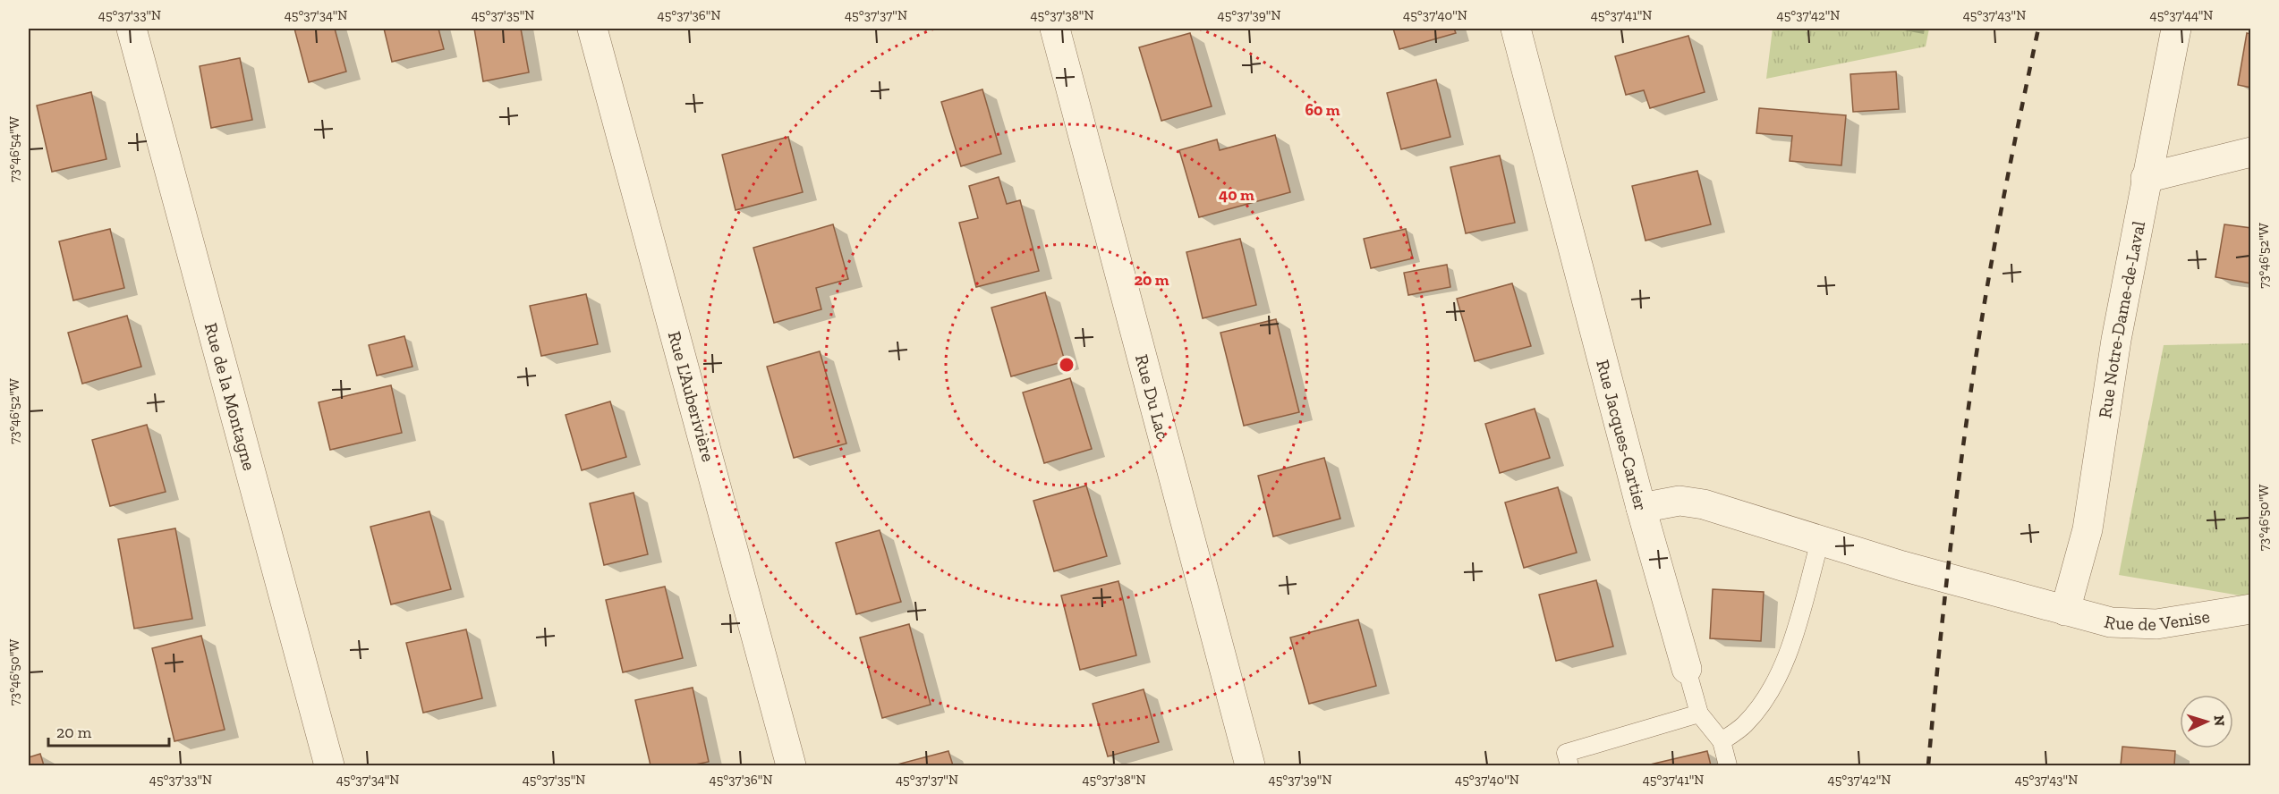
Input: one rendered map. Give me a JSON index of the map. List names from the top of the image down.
{
  "streets": {
    "street": [
      "Rue Notre-Dame-de-Laval",
      "Rue de la Montagne",
      "Rue L'Auberivière",
      "Rue Du Lac",
      "Rue Jacques-Cartier",
      "Rue de Venise"
    ]
  },
  "crossings": [
    ["Rue Notre-Dame-de-Laval", "Rue Jacques-Cartier"],
    ["Rue Notre-Dame-de-Laval", "Rue de Venise"],
    ["Rue Jacques-Cartier", "Rue de Venise"]
  ],
  "scale_bar": "20 m",
  "north": "right",
  "coordinates": [
    "45°37'33\"N",
    "45°37'34\"N",
    "45°37'35\"N",
    "45°37'36\"N",
    "45°37'37\"N",
    "45°37'38\"N",
    "45°37'39\"N",
    "45°37'40\"N",
    "45°37'41\"N",
    "45°37'42\"N",
    "45°37'43\"N",
    "45°37'44\"N",
    "73°46'54\"W",
    "73°46'52\"W",
    "73°46'50\"W"
  ],
  "rings": ["60 m", "40 m", "20 m"]
}
